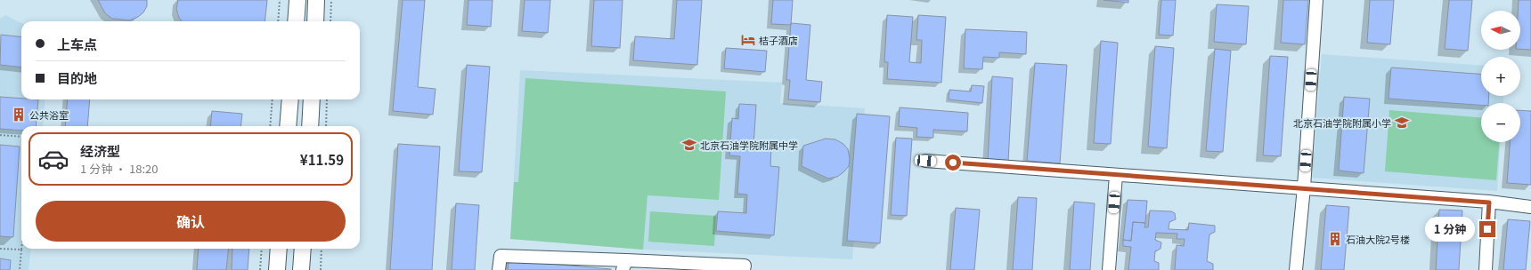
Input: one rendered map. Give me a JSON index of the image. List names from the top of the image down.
{
  "places": {
    "hotel": ["桔子酒店"],
    "building": ["公共浴室", "石油大院2号楼"],
    "school or university": ["北京石油学院附属小学", "北京石油学院附属中学"]
  },
  "north": "left",
  "page": {
    "map_buttons": ["+", "−"],
    "banner": ["上车点", "目的地"],
    "list": [
      {
        "name": "经济型",
        "note": "1 分钟 · 18:20",
        "value": "¥11.59"
      }
    ],
    "buttons": "确认",
    "bubble": "1 分钟"
  }
}
